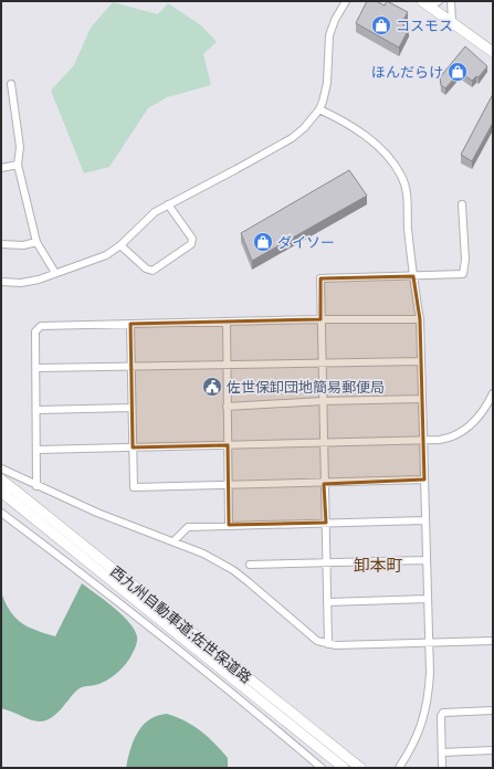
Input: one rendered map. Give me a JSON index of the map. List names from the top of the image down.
{
  "streets": {
    "highway": ["西九州自動車道;佐世保道路"]
  },
  "districts": ["卸本町"],
  "places": {
    "shop": ["コスモス", "ほんだらけ", "ダイソー"],
    "public building": ["佐世保卸団地簡易郵便局"]
  }
}
